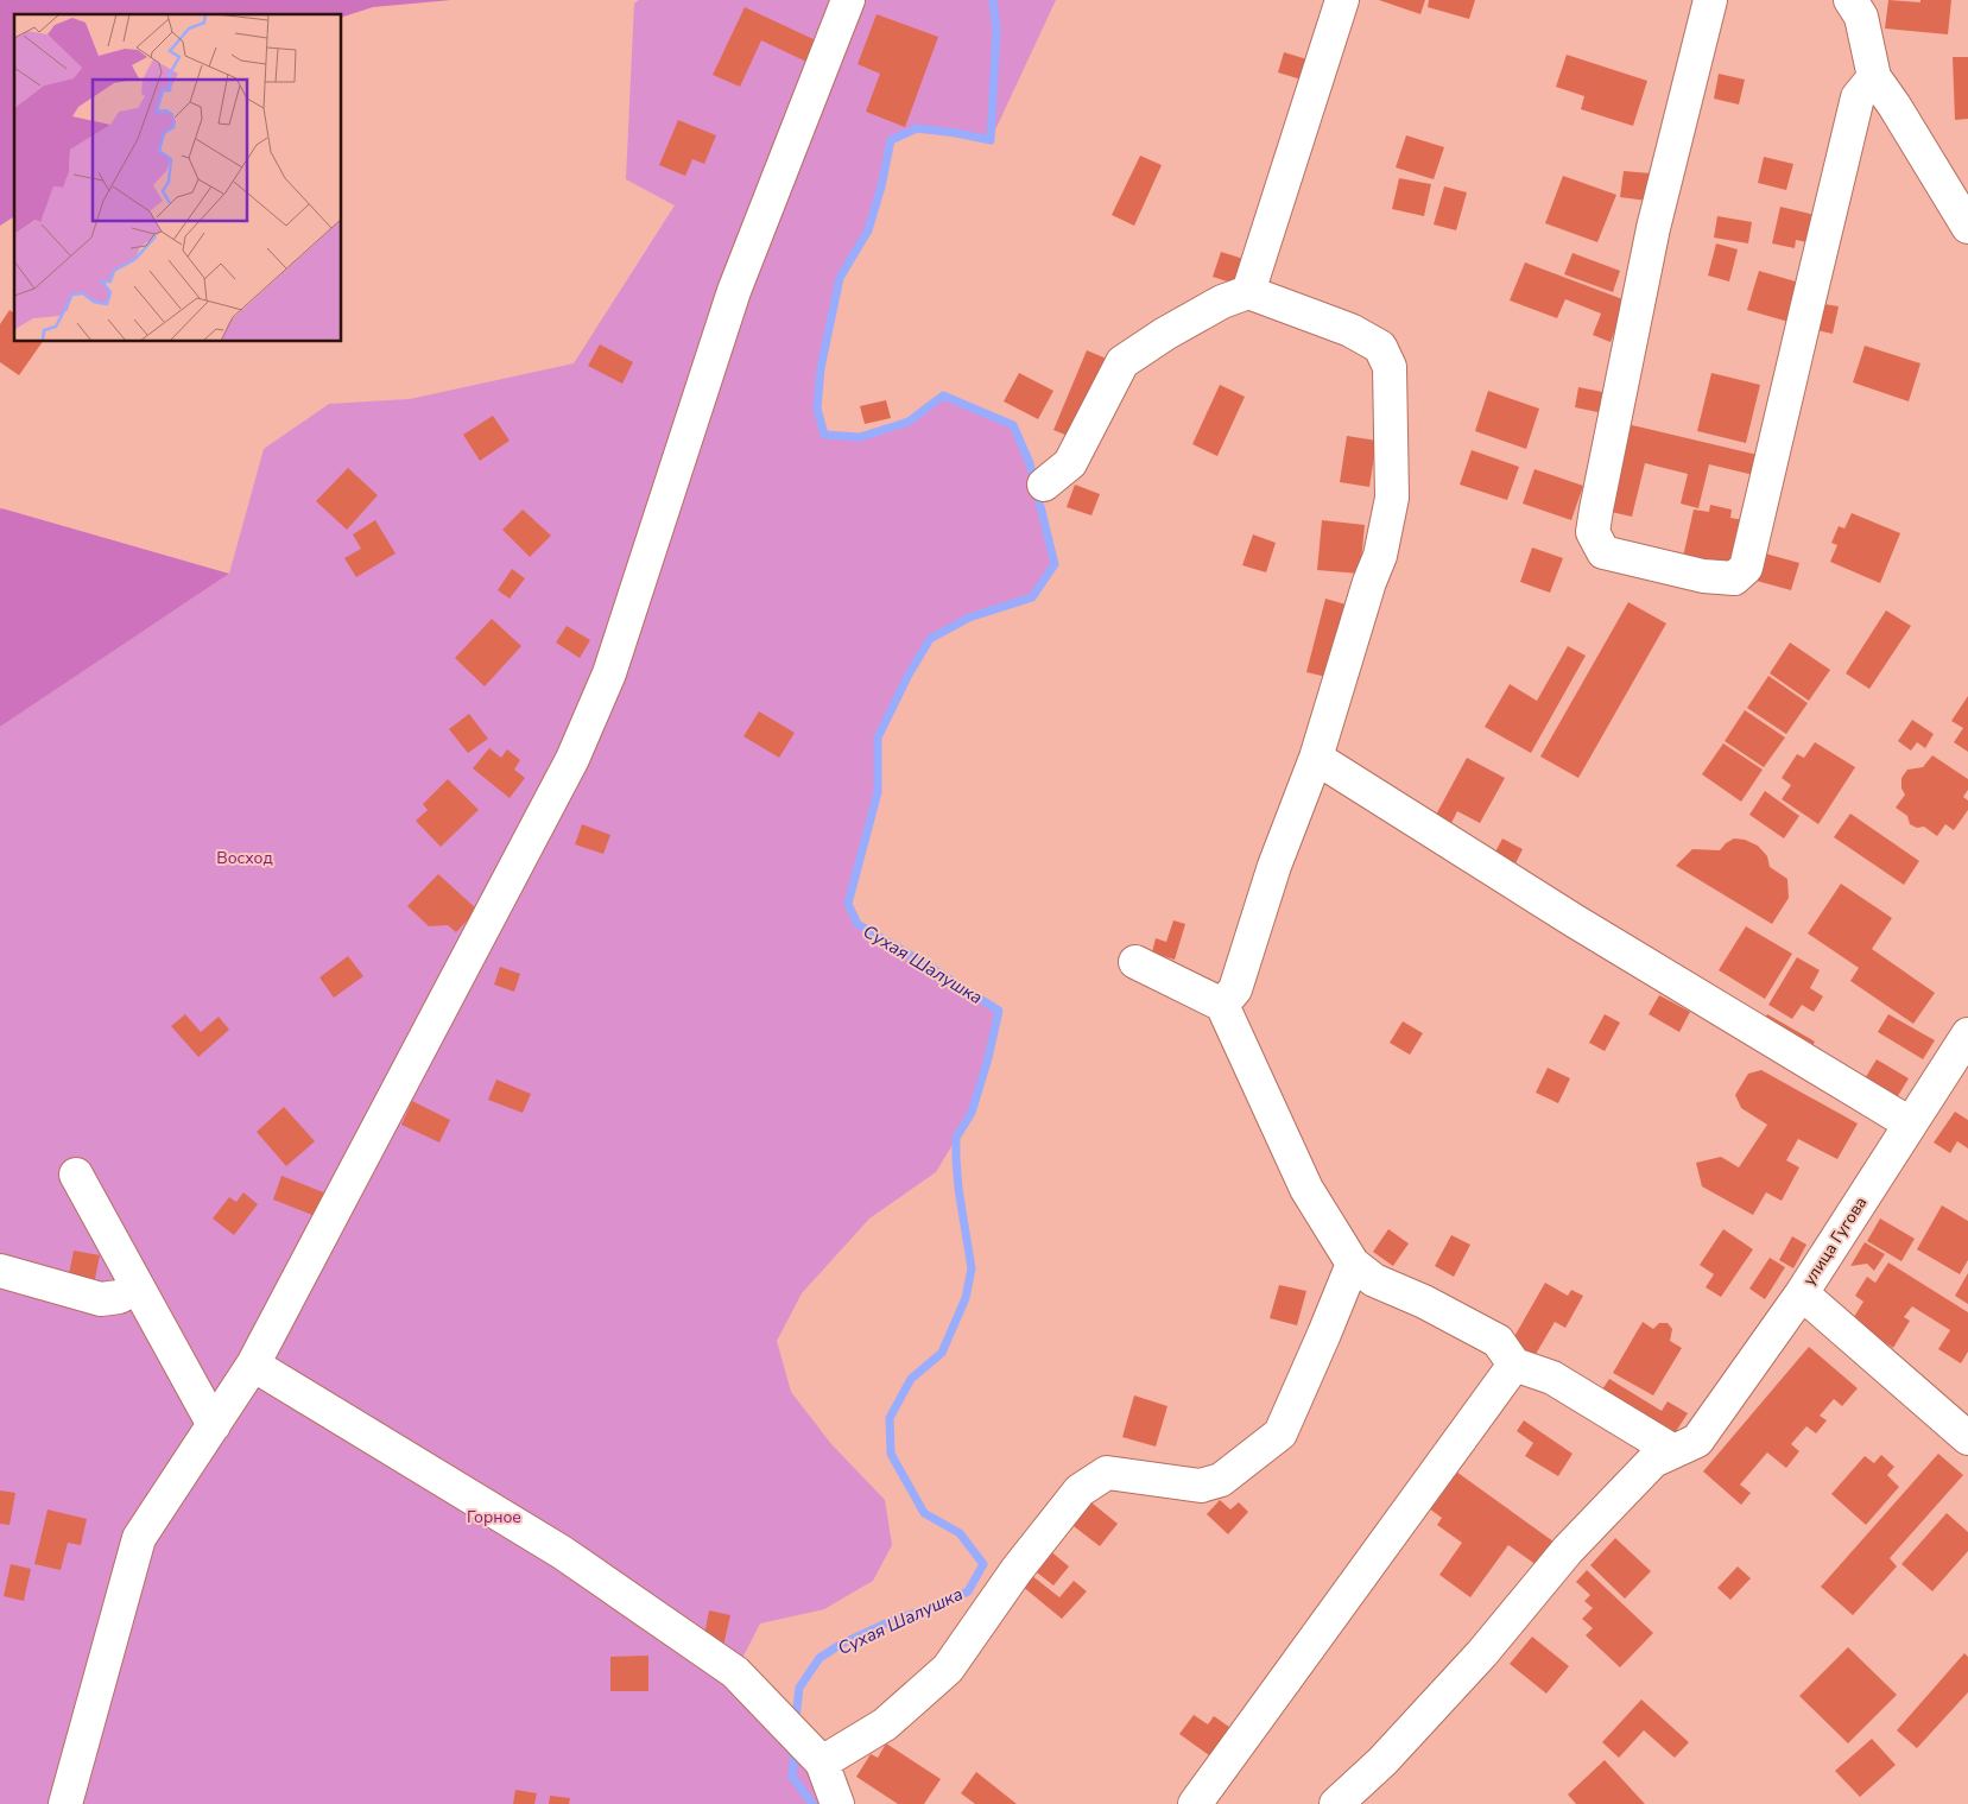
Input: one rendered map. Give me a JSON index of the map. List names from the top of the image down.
{
  "streets": {
    "street": ["улица Гугова"]
  },
  "water": ["Сухая Шалушка"],
  "parks": ["Восход", "Горное"]
}
